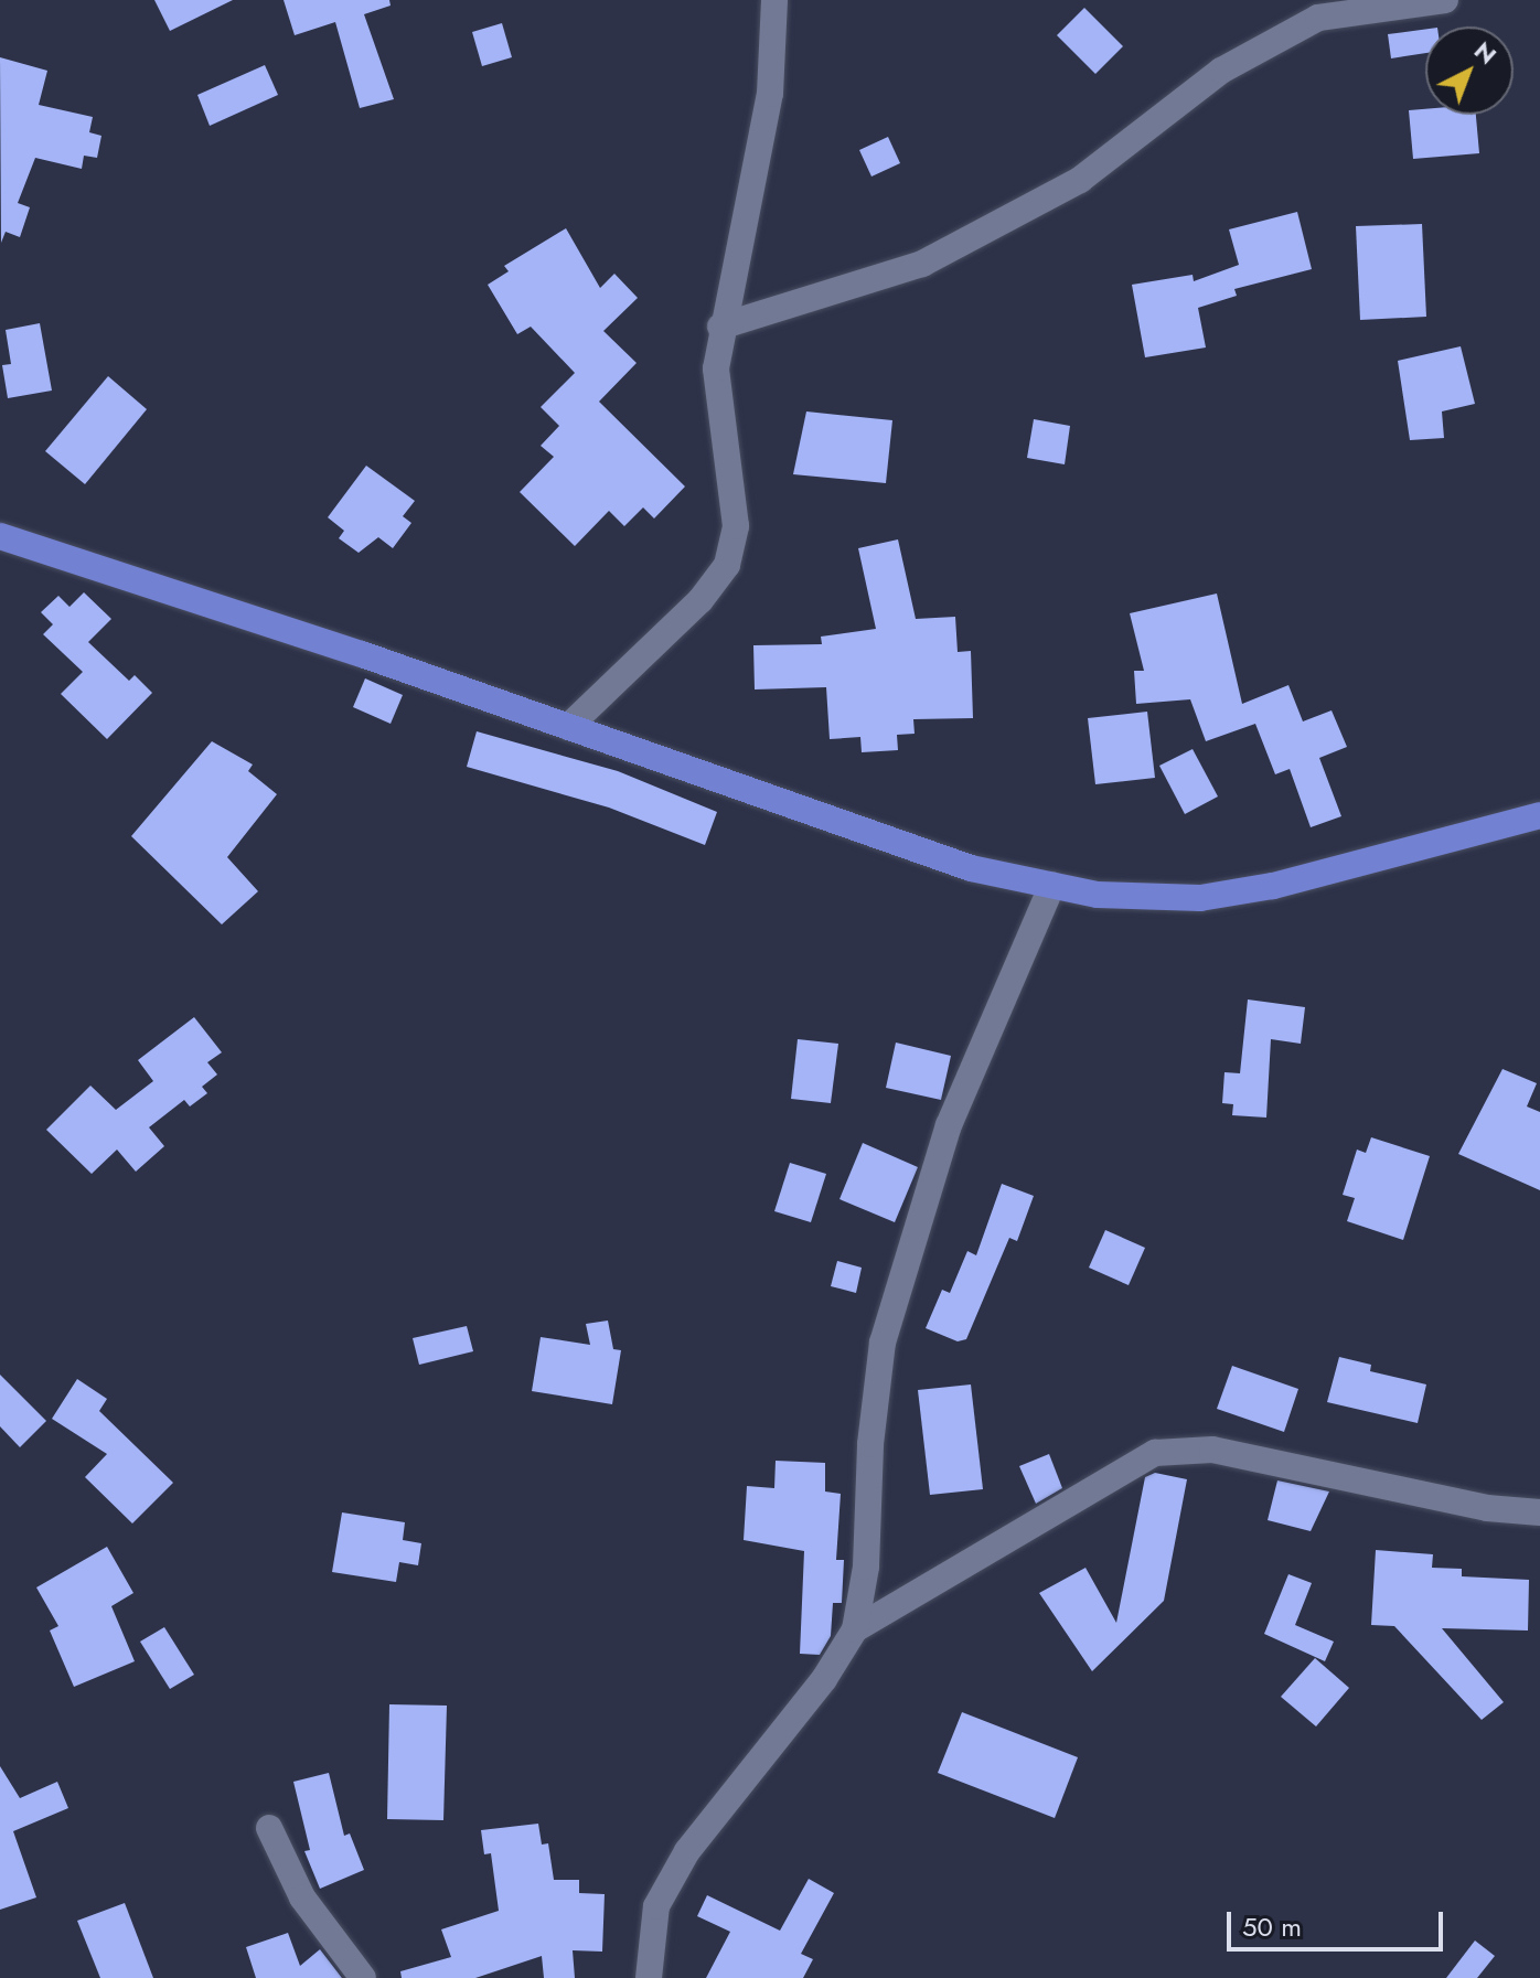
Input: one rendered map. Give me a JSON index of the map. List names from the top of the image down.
{
  "scale_bar": "50 m",
  "north": "top right"
}
